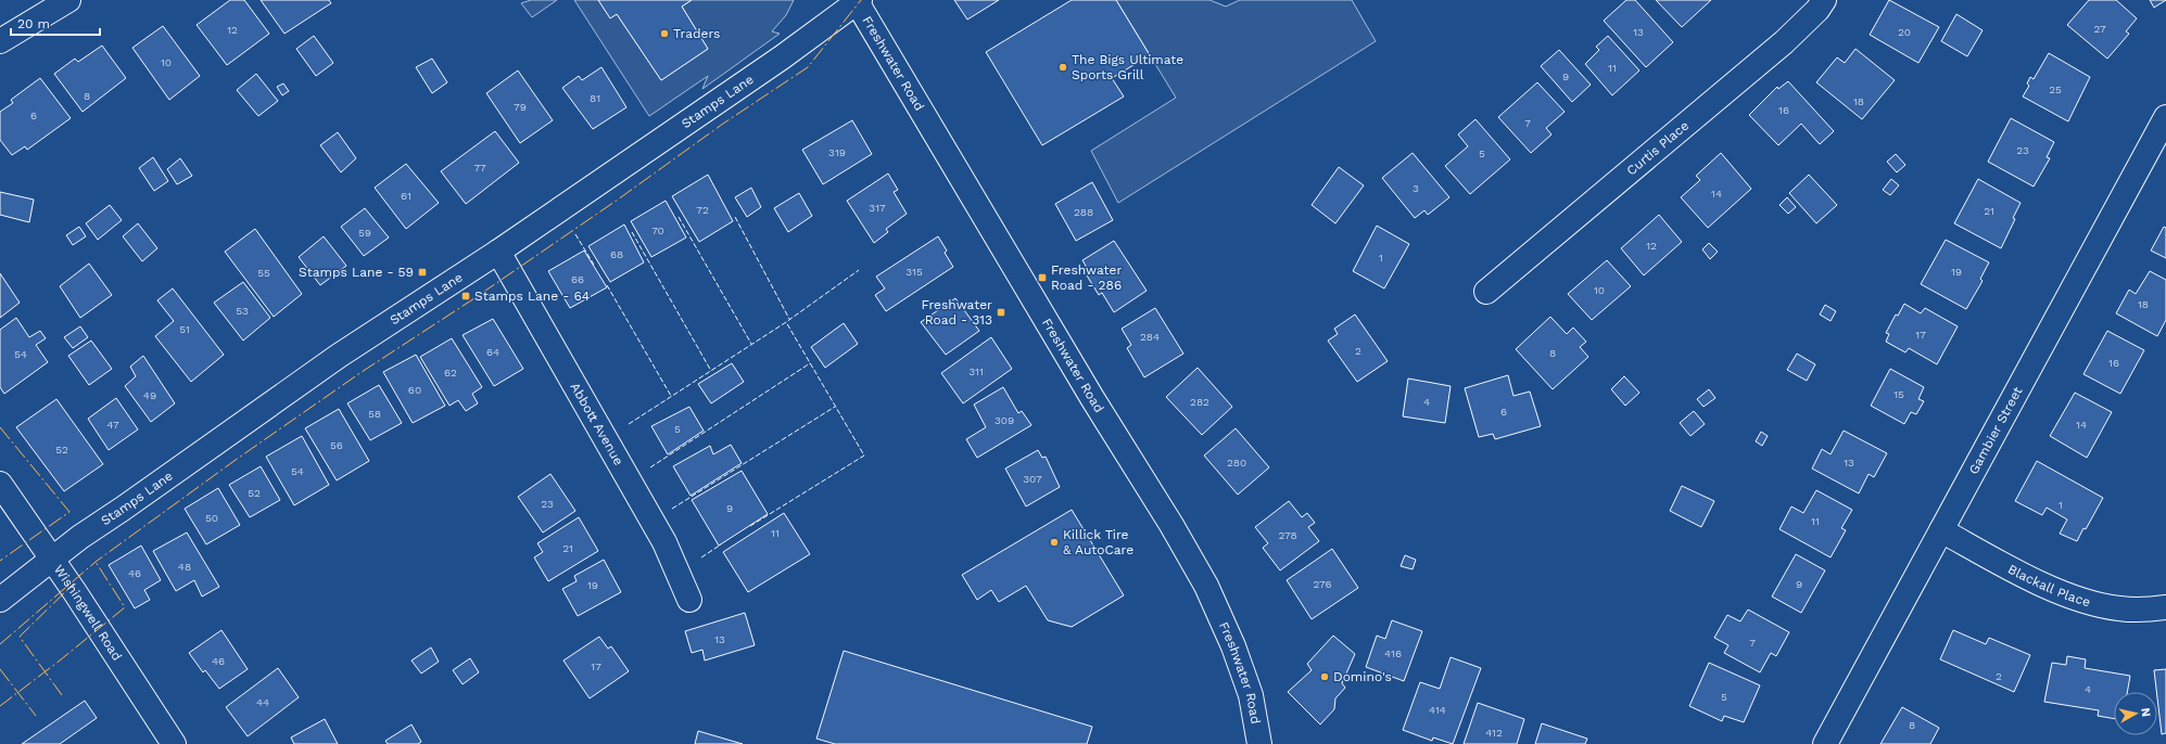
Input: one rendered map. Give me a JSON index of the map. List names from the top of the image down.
{
  "streets": {
    "street": [
      "Freshwater Road",
      "Stamps Lane",
      "Curtis Place",
      "Abbott Avenue",
      "Gambier Street",
      "Blackall Place",
      "Wishingwell Road"
    ]
  },
  "crossings": [
    ["Freshwater Road", "Stamps Lane"],
    ["Stamps Lane", "Abbott Avenue"],
    ["Stamps Lane", "Wishingwell Road"],
    ["Gambier Street", "Blackall Place"]
  ],
  "places": {
    "other": [
      "Traders",
      "The Bigs Ultimate Sports Grill",
      "Killick Tire & AutoCare",
      "Domino's"
    ],
    "transit": [
      "Stamps Lane - 59",
      "Freshwater Road - 286",
      "Stamps Lane - 64",
      "Freshwater Road - 313"
    ]
  },
  "house_numbers": [
    "27",
    "12",
    "13",
    "20",
    "10",
    "11",
    "9",
    "25",
    "8",
    "81",
    "18",
    "79",
    "16",
    "6",
    "7",
    "23",
    "319",
    "5",
    "77",
    "3",
    "14",
    "61",
    "317",
    "72",
    "21",
    "288",
    "70",
    "59",
    "12",
    "68",
    "1",
    "315",
    "19",
    "55",
    "66",
    "10",
    "18",
    "53",
    "51",
    "17",
    "284",
    "2",
    "64",
    "8",
    "54",
    "16",
    "311",
    "62",
    "60",
    "15",
    "49",
    "282",
    "4",
    "6",
    "58",
    "309",
    "47",
    "14",
    "5",
    "56",
    "52",
    "280",
    "13",
    "54",
    "307",
    "52",
    "23",
    "1",
    "9",
    "50",
    "11",
    "11",
    "278",
    "21",
    "48",
    "46",
    "276",
    "9",
    "19",
    "13",
    "7",
    "416",
    "46",
    "17",
    "2",
    "4",
    "5",
    "44",
    "414",
    "8",
    "412"
  ],
  "scale_bar": "20 m",
  "north": "right"
}
